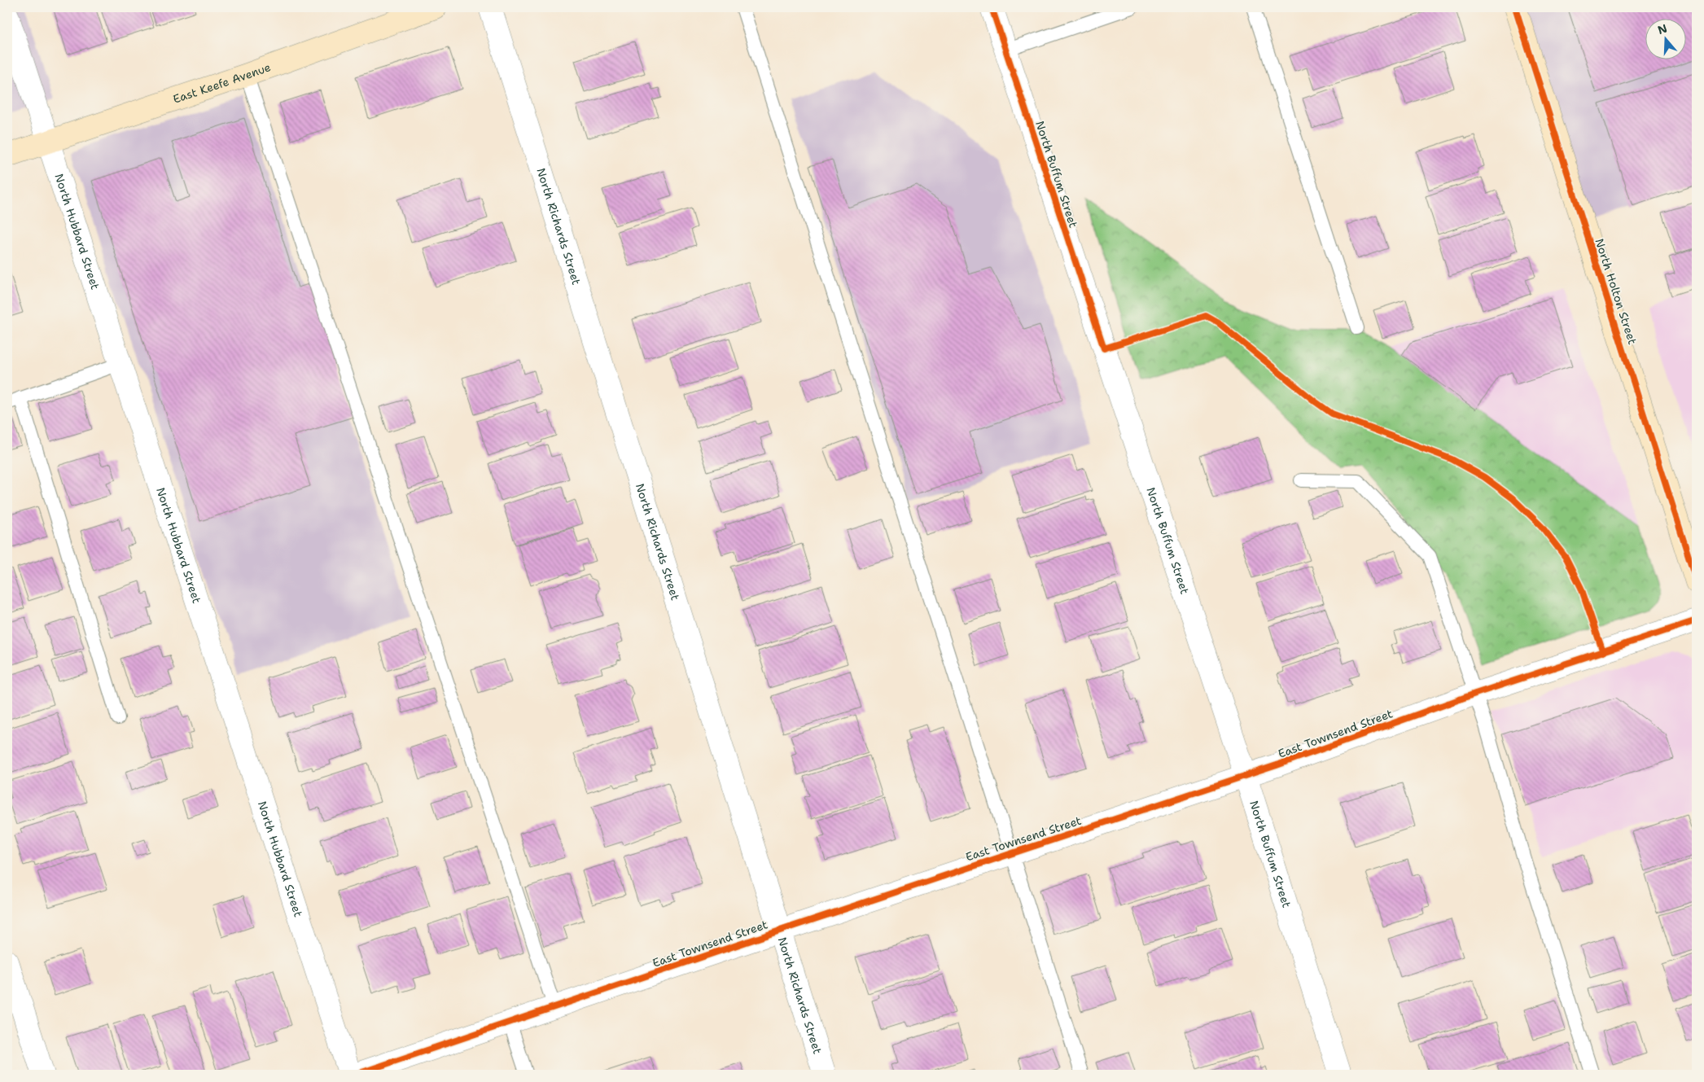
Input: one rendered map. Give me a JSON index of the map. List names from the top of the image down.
{
  "streets": {
    "main road": ["East Keefe Avenue", "North Holton Street"],
    "street": [
      "North Buffum Street",
      "North Richards Street",
      "North Hubbard Street",
      "East Townsend Street"
    ]
  },
  "crossings": [
    ["East Keefe Avenue", "North Hubbard Street"],
    ["North Buffum Street", "East Townsend Street"],
    ["North Richards Street", "East Townsend Street"]
  ],
  "north": "top"
}
